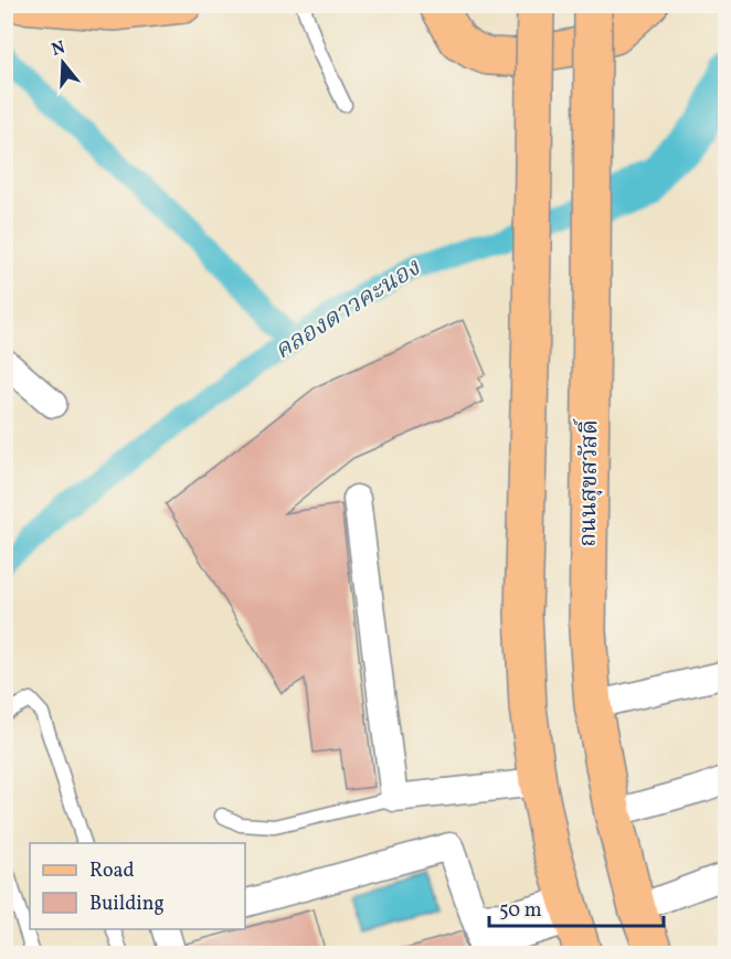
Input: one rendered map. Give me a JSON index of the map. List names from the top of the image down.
{
  "streets": {
    "main road": ["ถนนสุขสวัสดิ์"]
  },
  "water": ["คลองดาวคะนอง"],
  "legend": ["Road", "Building"],
  "scale_bar": "50 m",
  "north": "top"
}
